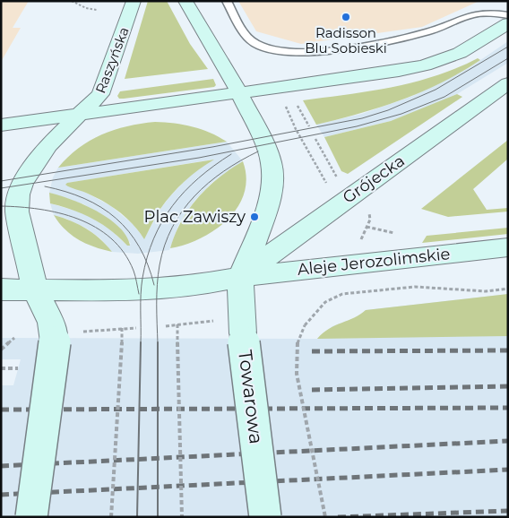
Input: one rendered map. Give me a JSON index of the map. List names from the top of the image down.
{
  "streets": {
    "main road": [
      "Raszyńska",
      "Grójecka",
      "Aleje Jerozolimskie",
      "Towarowa"
    ]
  },
  "crossings": [
    ["Raszyńska", "Aleje Jerozolimskie"],
    ["Grójecka", "Aleje Jerozolimskie"],
    ["Grójecka", "Towarowa"],
    ["Aleje Jerozolimskie", "Towarowa"]
  ],
  "places": ["Radisson Blu Sobieski", "Plac Zawiszy"]
}
